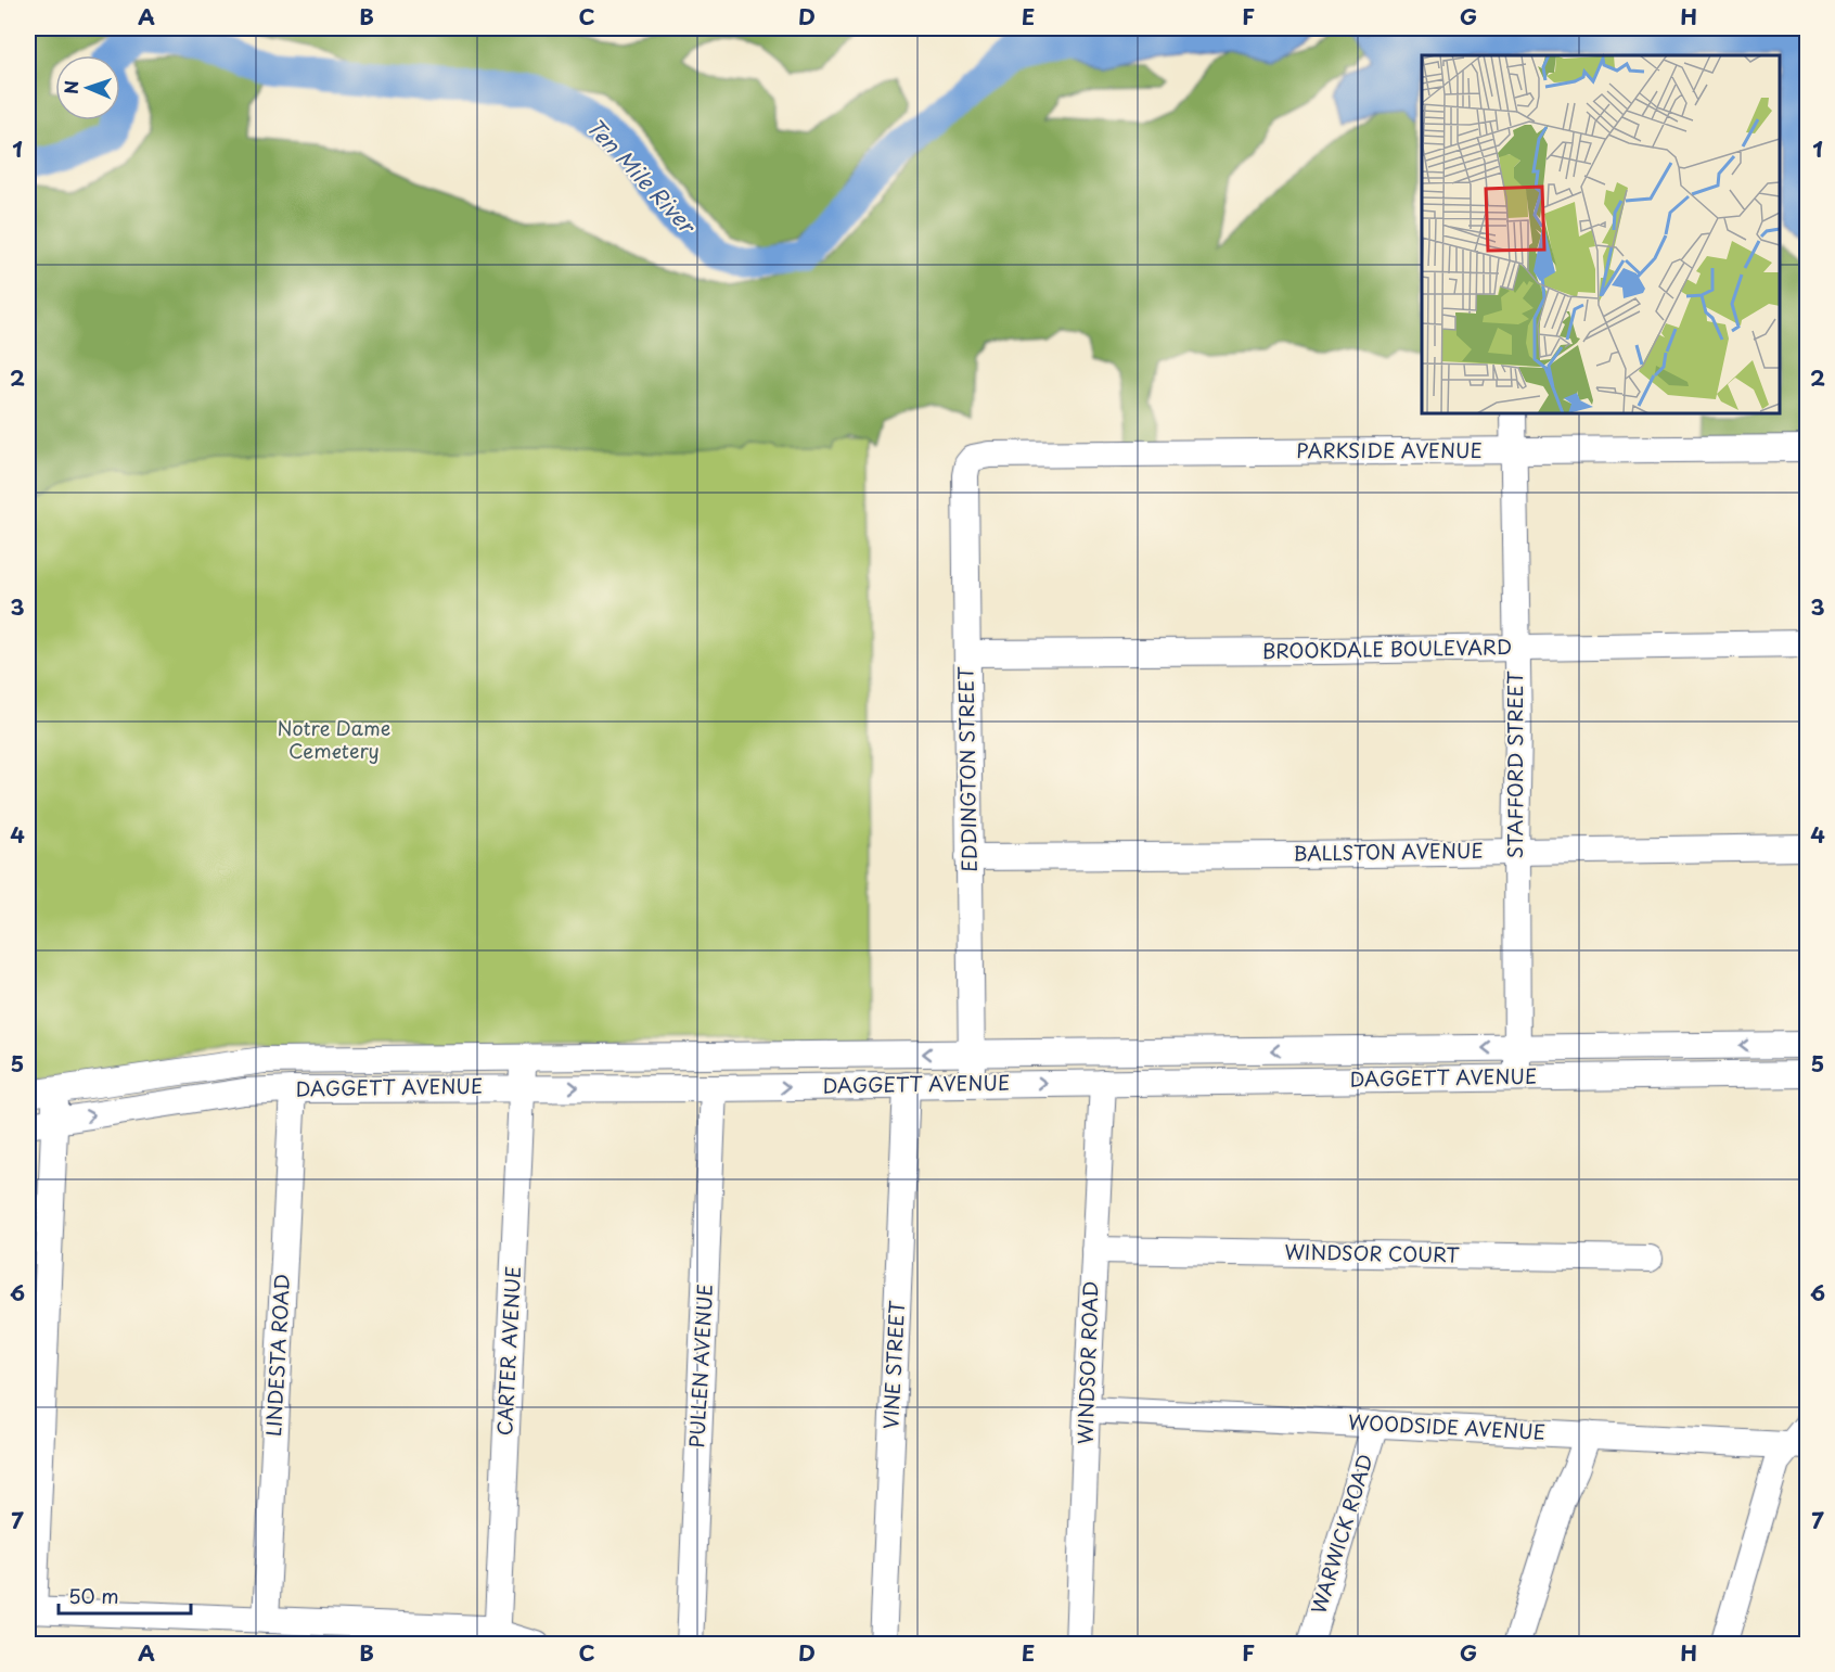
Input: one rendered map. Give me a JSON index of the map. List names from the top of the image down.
{
  "streets": {
    "street": [
      "PARKSIDE AVENUE",
      "BROOKDALE BOULEVARD",
      "STAFFORD STREET",
      "EDDINGTON STREET",
      "BALLSTON AVENUE",
      "DAGGETT AVENUE",
      "WINDSOR COURT",
      "CARTER AVENUE",
      "LINDESTA ROAD",
      "WINDSOR ROAD",
      "VINE STREET",
      "PULLEN AVENUE",
      "WOODSIDE AVENUE",
      "WARWICK ROAD"
    ]
  },
  "crossings": [
    ["PARKSIDE AVENUE", "STAFFORD STREET"],
    ["PARKSIDE AVENUE", "EDDINGTON STREET"],
    ["BROOKDALE BOULEVARD", "STAFFORD STREET"],
    ["BROOKDALE BOULEVARD", "EDDINGTON STREET"],
    ["STAFFORD STREET", "BALLSTON AVENUE"],
    ["STAFFORD STREET", "DAGGETT AVENUE"],
    ["EDDINGTON STREET", "BALLSTON AVENUE"],
    ["EDDINGTON STREET", "DAGGETT AVENUE"],
    ["DAGGETT AVENUE", "CARTER AVENUE"],
    ["DAGGETT AVENUE", "LINDESTA ROAD"],
    ["DAGGETT AVENUE", "WINDSOR ROAD"],
    ["DAGGETT AVENUE", "VINE STREET"],
    ["DAGGETT AVENUE", "PULLEN AVENUE"],
    ["WINDSOR COURT", "WINDSOR ROAD"],
    ["WINDSOR ROAD", "WOODSIDE AVENUE"],
    ["WOODSIDE AVENUE", "WARWICK ROAD"]
  ],
  "water": ["Ten Mile River"],
  "parks": ["Notre Dame Cemetery"],
  "scale_bar": "50 m",
  "north": "left",
  "grid": {
    "columns": [
      "A",
      "B",
      "C",
      "D",
      "E",
      "F",
      "G",
      "H"
    ],
    "rows": [
      "1",
      "2",
      "3",
      "4",
      "5",
      "6",
      "7"
    ]
  }
}
